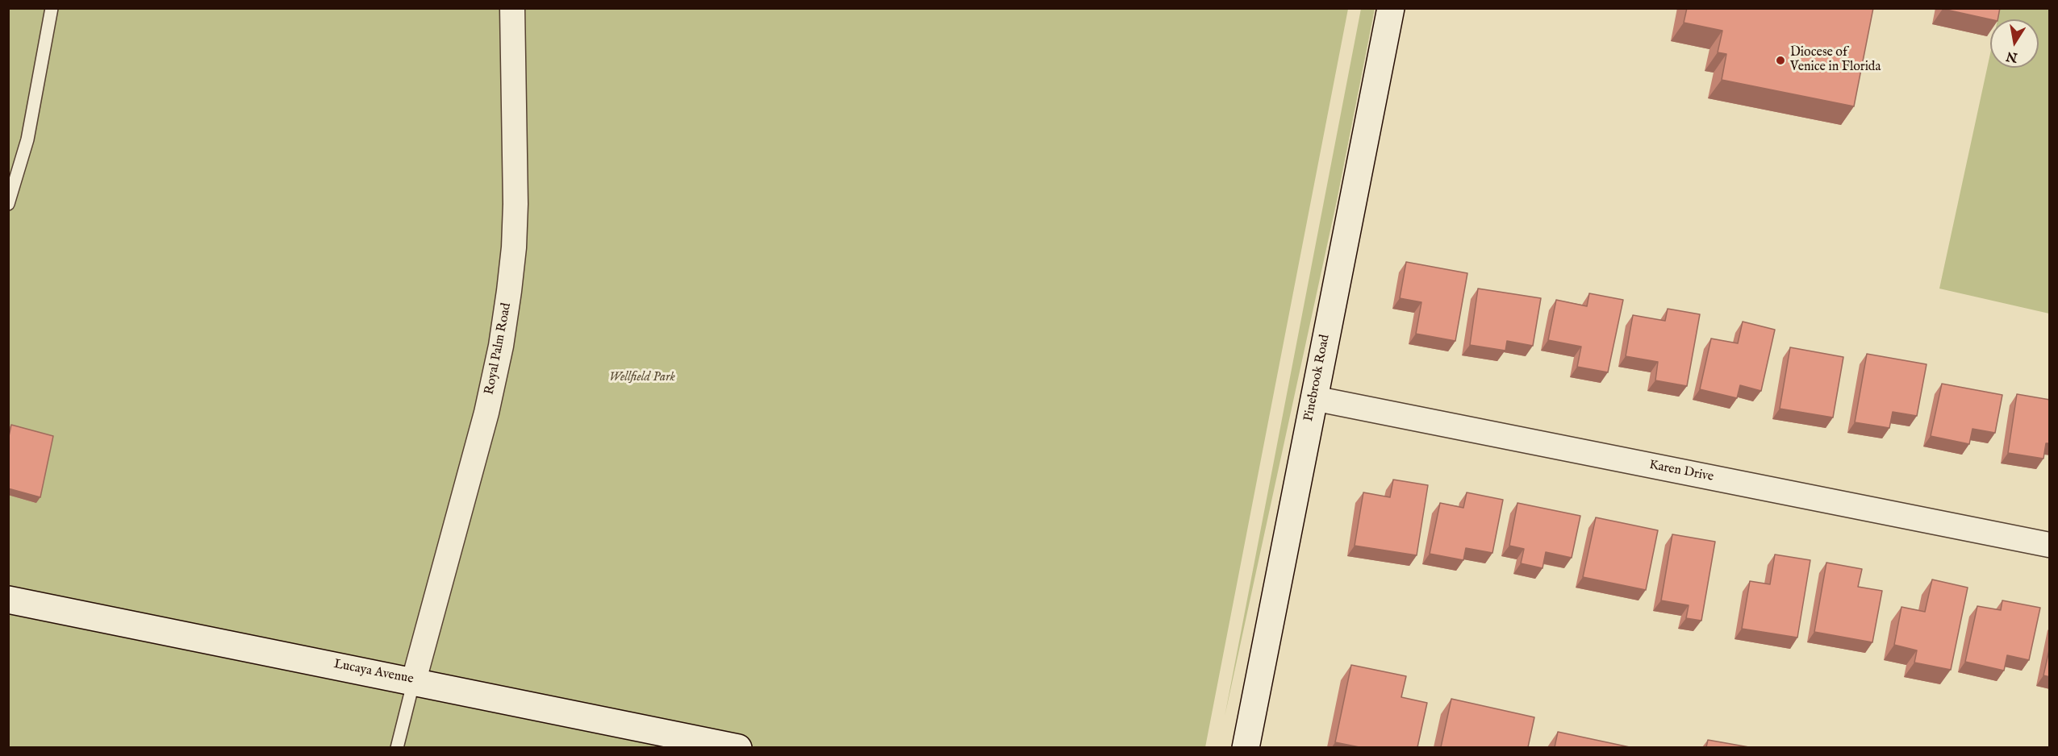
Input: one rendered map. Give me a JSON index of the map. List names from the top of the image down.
{
  "streets": {
    "street": [
      "Royal Palm Road",
      "Pinebrook Road",
      "Karen Drive",
      "Lucaya Avenue"
    ]
  },
  "crossings": [
    ["Royal Palm Road", "Lucaya Avenue"],
    ["Pinebrook Road", "Karen Drive"]
  ],
  "parks": ["Wellfield Park"],
  "places": ["Diocese of Venice in Florida"],
  "north": "bottom"
}
